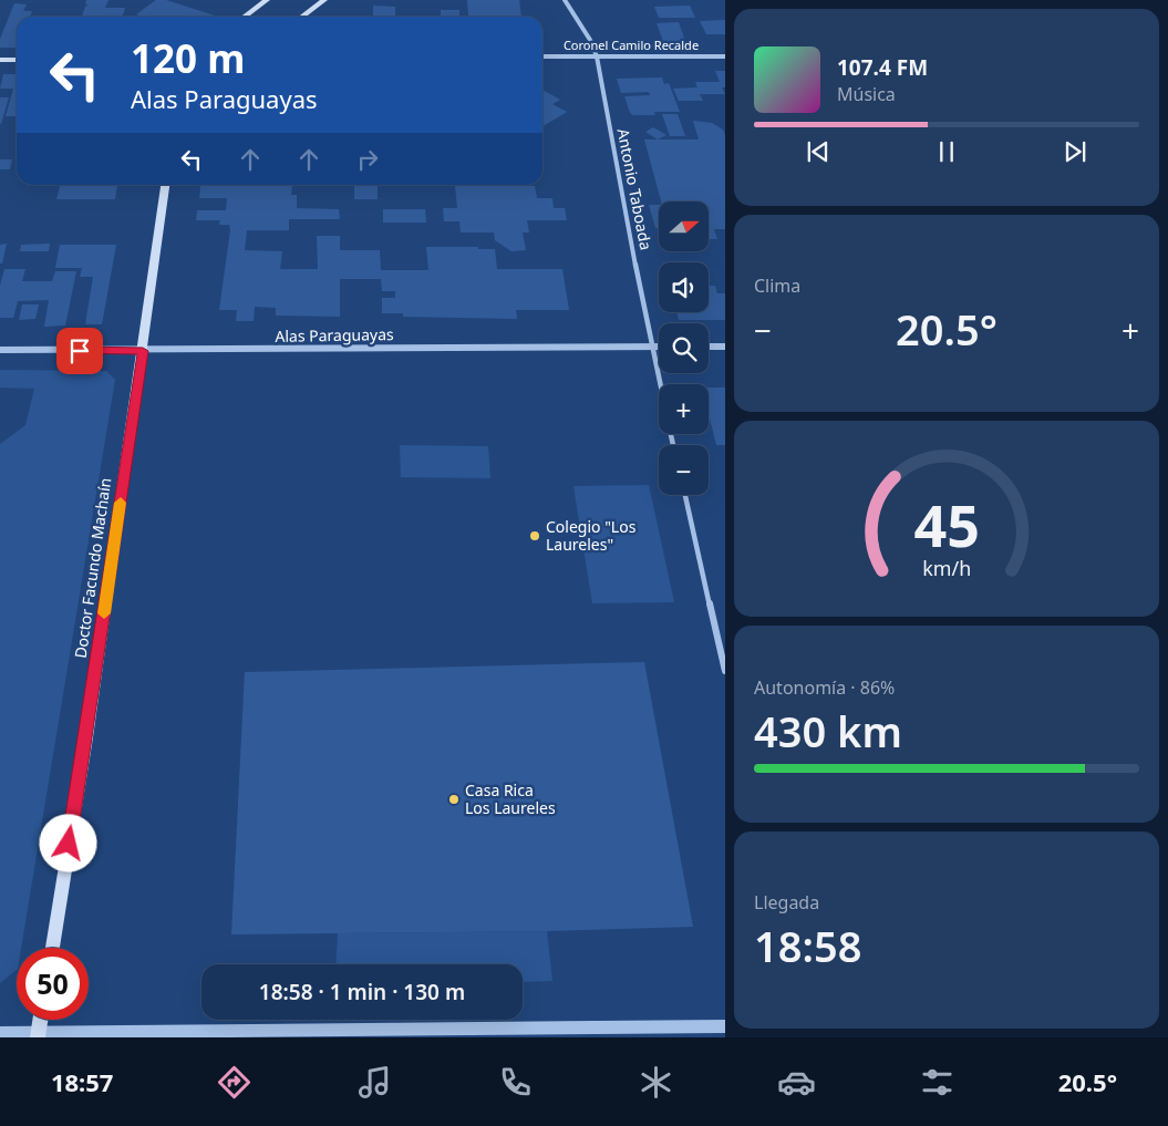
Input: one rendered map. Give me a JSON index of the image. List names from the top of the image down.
{
  "streets": {
    "main road": ["Doctor Facundo Machaín"],
    "street": ["Coronel Camilo Recalde", "Antonio Taboada", "Alas Paraguayas"]
  },
  "crossings": [
    ["Coronel Camilo Recalde", "Antonio Taboada"],
    ["Antonio Taboada", "Alas Paraguayas"],
    ["Alas Paraguayas", "Doctor Facundo Machaín"]
  ],
  "places": ["Colegio \"Los Laureles\"", "Casa Rica Los Laureles"],
  "north": "right",
  "page": {
    "turn": ["120 m", "Alas Paraguayas"],
    "song": ["107.4 FM", "Música"],
    "map_buttons": ["+", "−"],
    "tile": [
      "Clima",
      ["Autonomía · 86%", "430 km"],
      ["Llegada", "18:58"]
    ],
    "heat": ["−", "20.5°", "+"],
    "limit": "50",
    "trip": "18:58 · 1 min · 130 m",
    "tabs": ["18:57", "20.5°"],
    "gauge": ["45", "km/h"]
  }
}
